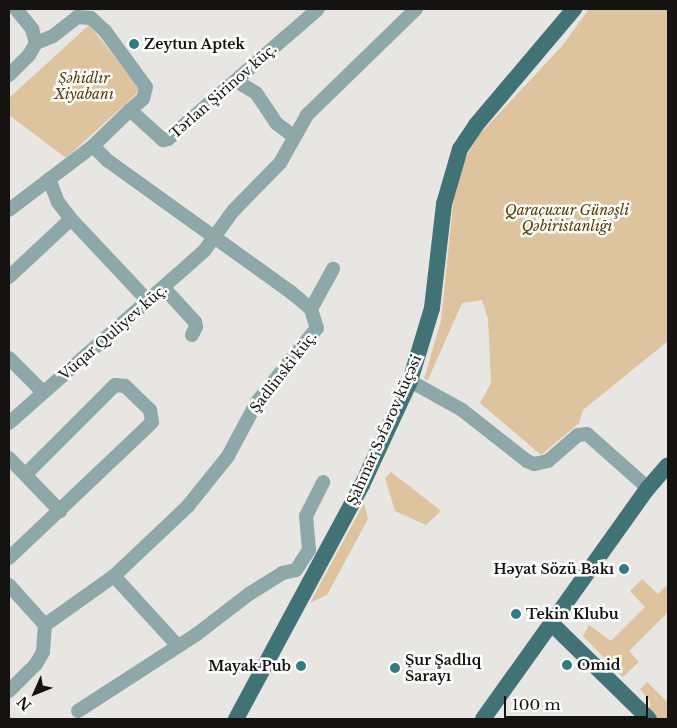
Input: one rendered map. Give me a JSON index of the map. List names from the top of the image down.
{
  "streets": {
    "main road": ["Şahmar Səfərov küçəsi"],
    "street": ["Tərlan Şirinov küç.", "Vüqar Quliyev küç.", "Şadlinski küç."]
  },
  "crossings": [
    ["Vüqar Quliyev küç.", "Şadlinski küç."]
  ],
  "parks": ["Şəhidlır Xiyabanı", "Qaraçuxur Günəşli Qəbiristanlığı"],
  "places": [
    "Zeytun Aptek",
    "Həyat Sözü Bakı",
    "Tekin Klubu",
    "Omid",
    "Mayak Pub",
    "Şur Şadlıq Sarayı"
  ],
  "scale_bar": "100 m",
  "north": "bottom left"
}
